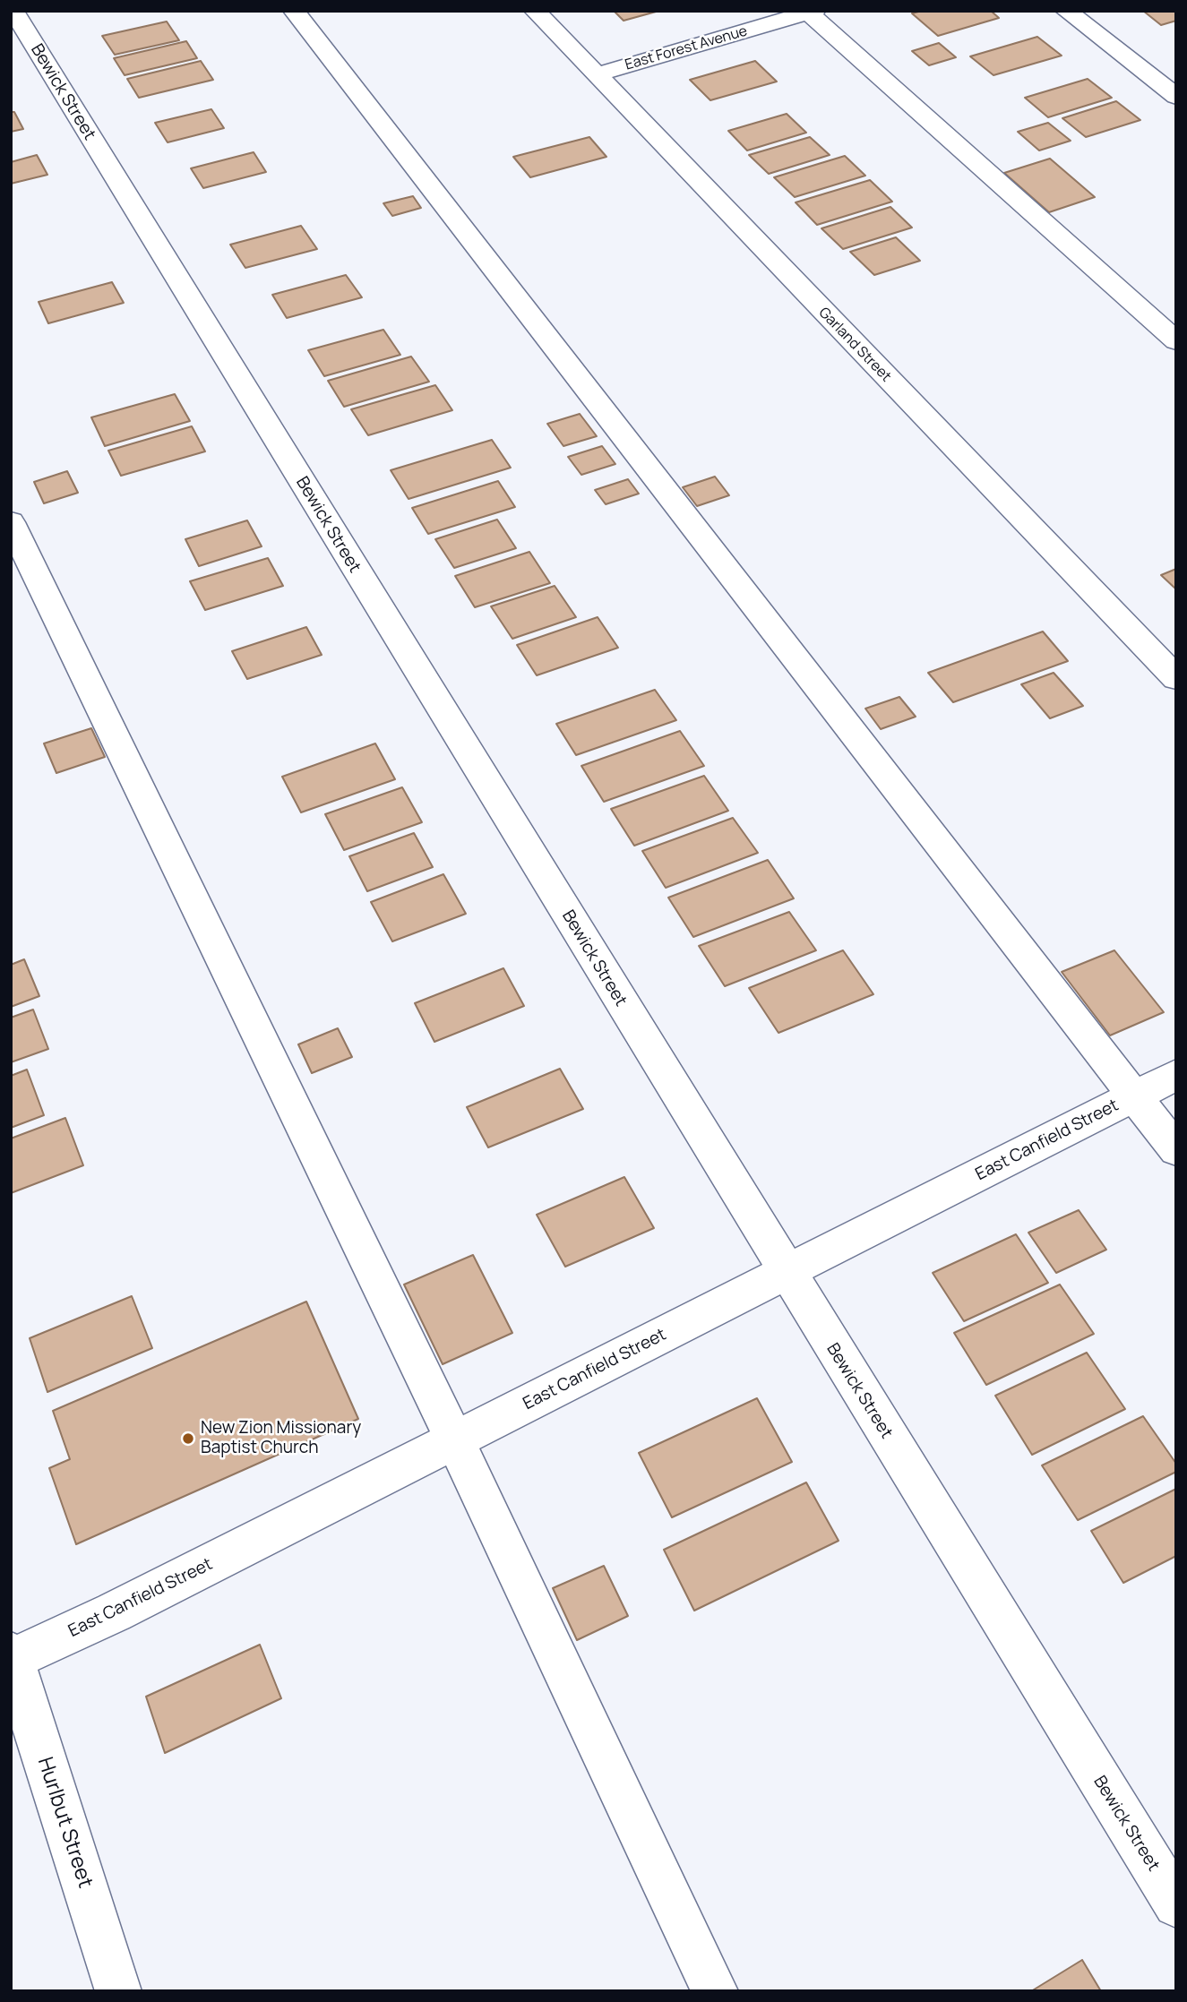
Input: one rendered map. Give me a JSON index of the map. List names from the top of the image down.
{
  "streets": {
    "street": [
      "East Forest Avenue",
      "Bewick Street",
      "Garland Street",
      "East Canfield Street",
      "Hurlbut Street"
    ]
  },
  "crossings": [
    ["East Forest Avenue", "Garland Street"],
    ["Bewick Street", "East Canfield Street"],
    ["East Canfield Street", "Hurlbut Street"]
  ],
  "places": ["New Zion Missionary Baptist Church"]
}
